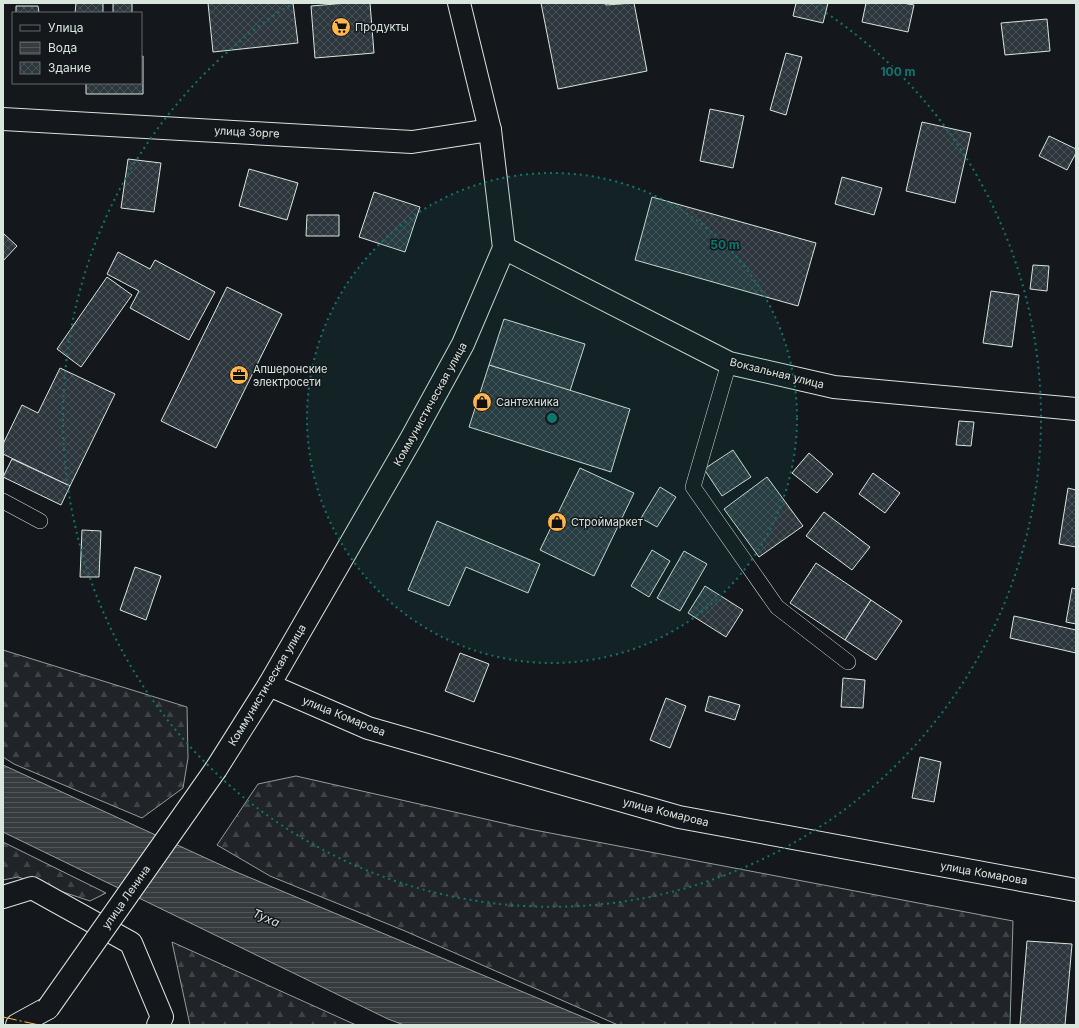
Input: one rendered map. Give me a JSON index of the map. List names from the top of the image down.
{
  "streets": {
    "street": [
      "улица Зорге",
      "Вокзальная улица",
      "Коммунистическая улица",
      "улица Комарова",
      "улица Ленина"
    ]
  },
  "crossings": [
    ["улица Зорге", "Коммунистическая улица"],
    ["Вокзальная улица", "Коммунистическая улица"],
    ["Коммунистическая улица", "улица Комарова"],
    ["Коммунистическая улица", "улица Ленина"]
  ],
  "water": ["Туха"],
  "places": {
    "supermarket": ["Продукты"],
    "office": ["Апшеронские электросети"],
    "shop": ["Сантехника", "Строймаркет"]
  },
  "legend": ["Улица", "Вода", "Здание"],
  "rings": ["100 m", "50 m"]
}
